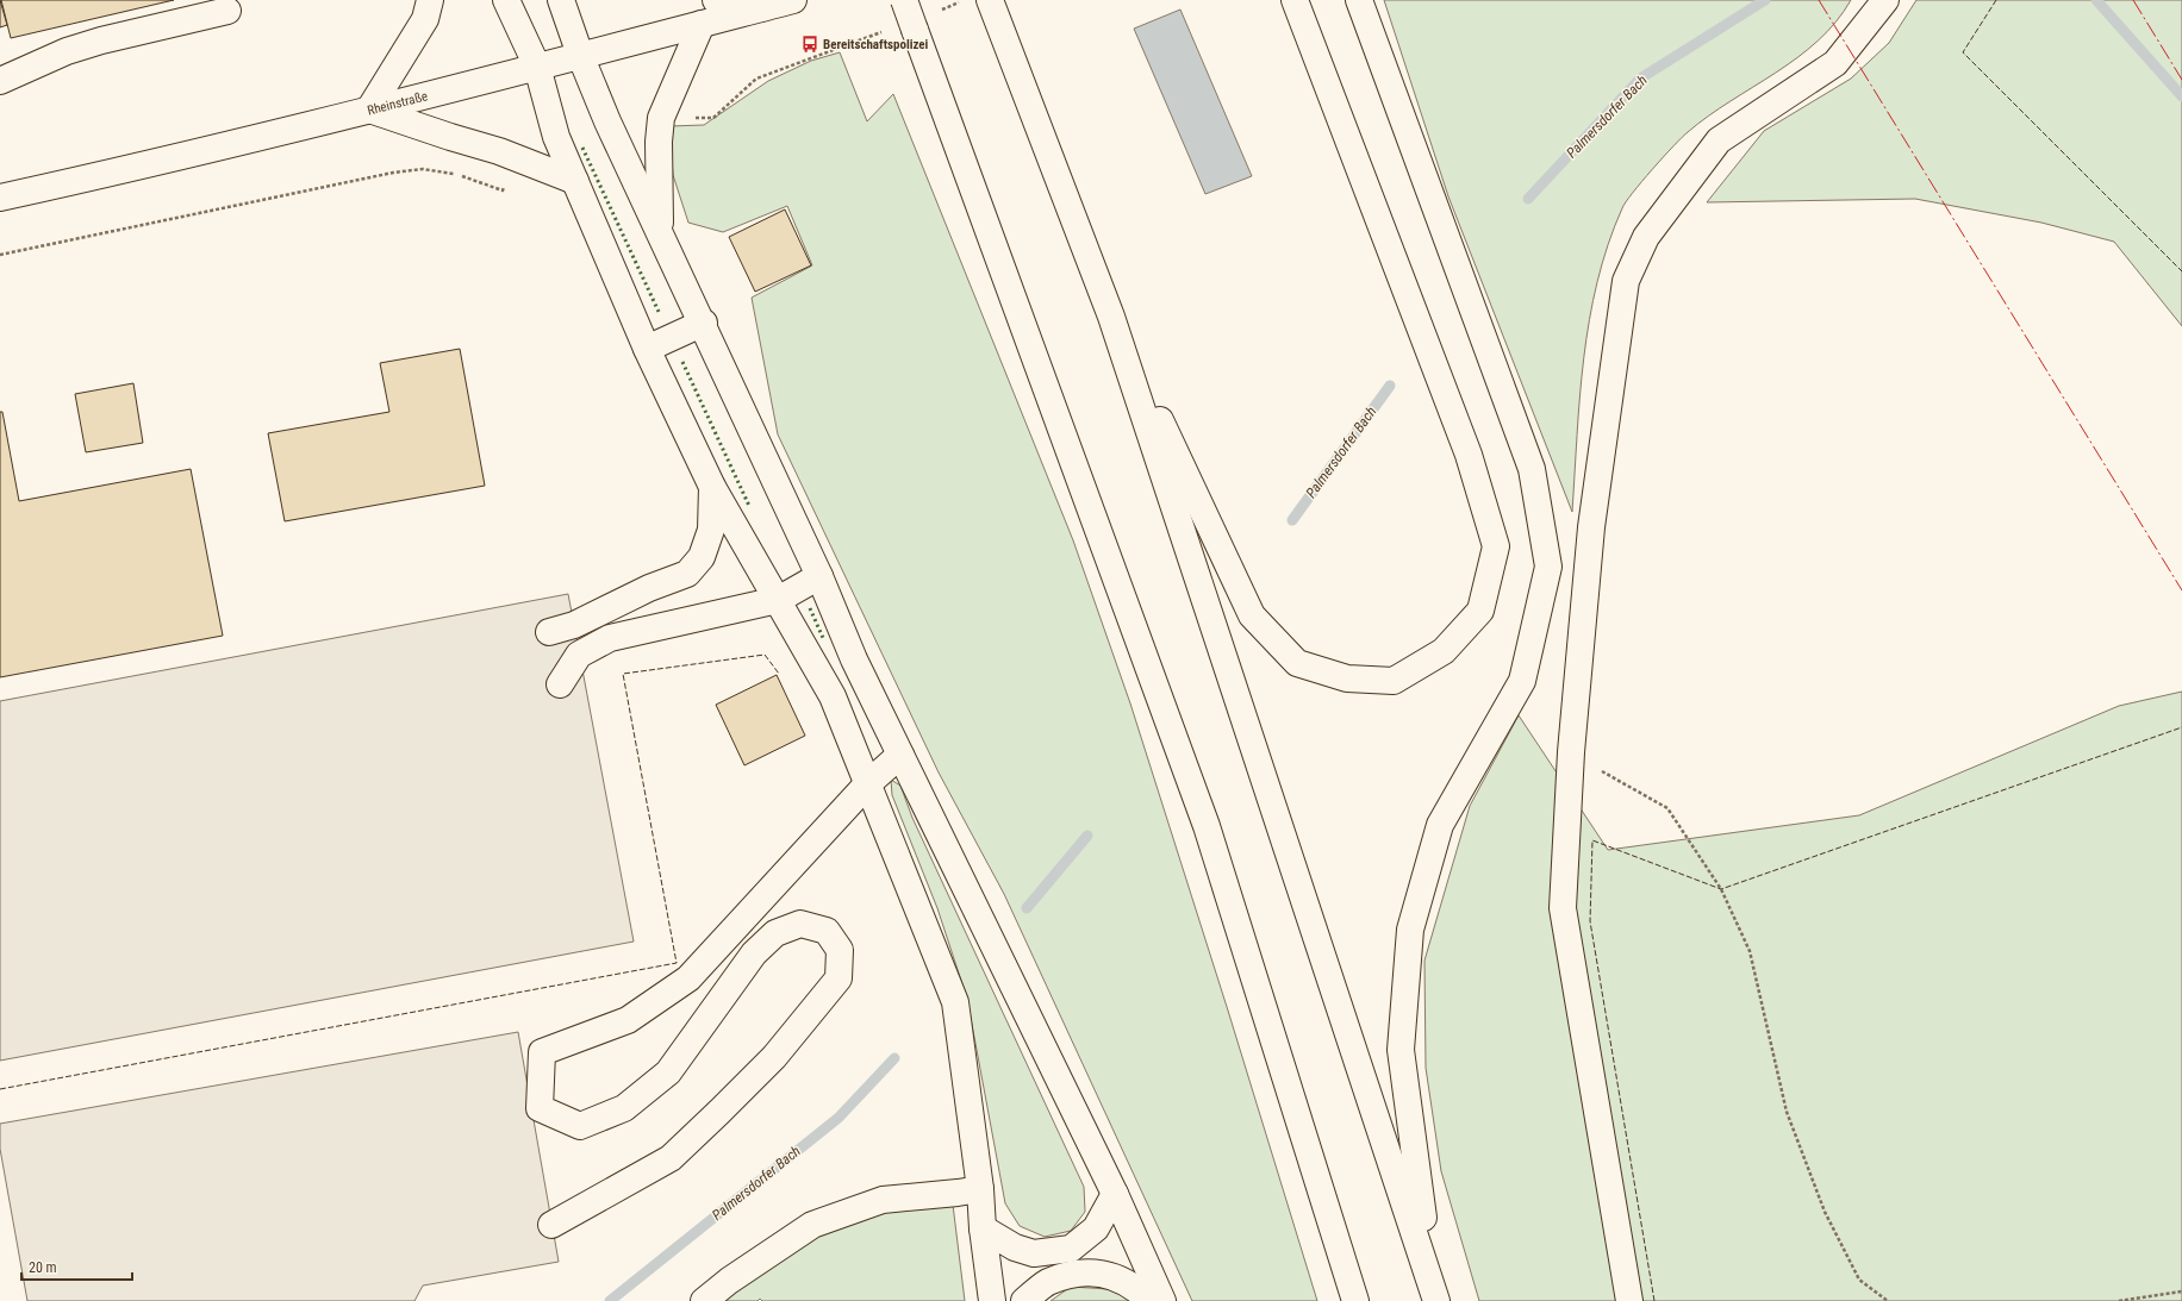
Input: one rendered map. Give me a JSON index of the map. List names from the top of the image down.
{
  "streets": {
    "main road": ["Rheinstraße"]
  },
  "water": ["Palmersdorfer Bach"],
  "places": {
    "bus stop": ["Bereitschaftspolizei"]
  },
  "scale_bar": "20 m"
}
